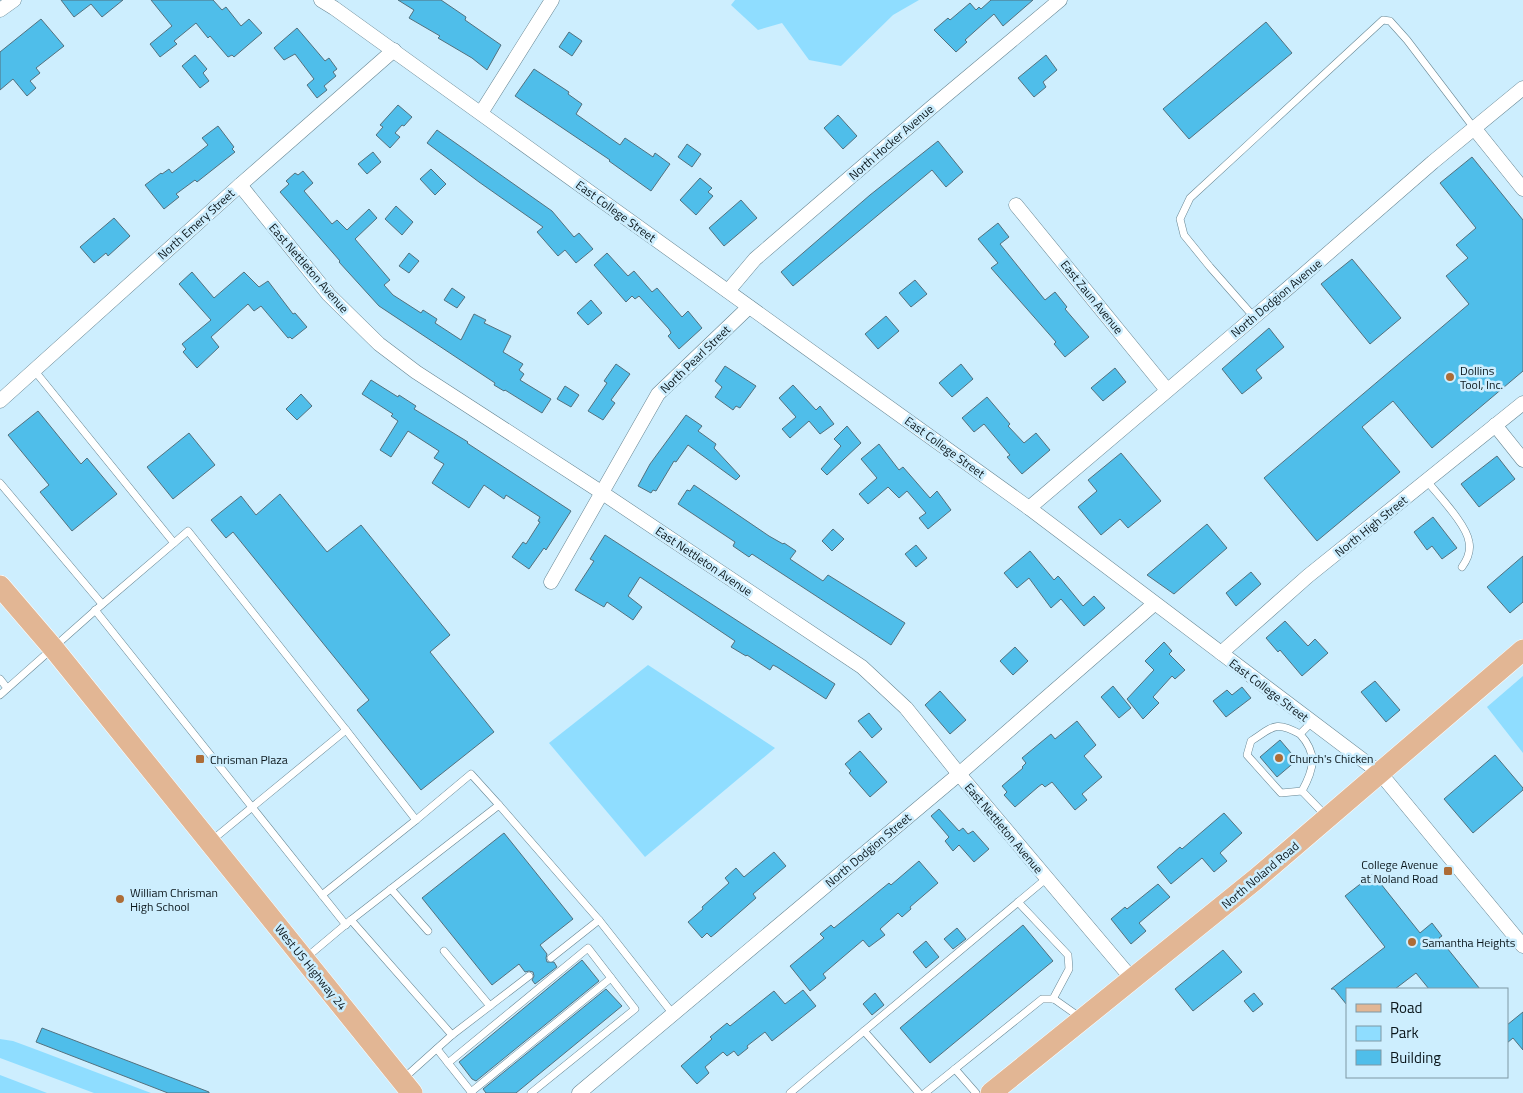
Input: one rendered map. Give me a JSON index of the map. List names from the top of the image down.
{
  "streets": {
    "main road": ["North Noland Road", "West US Highway 24"],
    "street": [
      "North Hocker Avenue",
      "East College Street",
      "North Emery Street",
      "East Nettleton Avenue",
      "East Zaun Avenue",
      "North Dodgion Avenue",
      "North Pearl Street",
      "North High Street",
      "North Dodgion Street"
    ]
  },
  "crossings": [
    ["North Hocker Avenue", "East College Street"],
    ["East College Street", "North Emery Street"],
    ["East College Street", "North Dodgion Avenue"],
    ["East College Street", "North Pearl Street"],
    ["East College Street", "North High Street"],
    ["East College Street", "North Dodgion Street"],
    ["East College Street", "North Noland Road"],
    ["North Emery Street", "East Nettleton Avenue"],
    ["East Nettleton Avenue", "North Pearl Street"],
    ["East Nettleton Avenue", "North Dodgion Street"],
    ["East Nettleton Avenue", "North Noland Road"],
    ["East Zaun Avenue", "North Dodgion Avenue"]
  ],
  "places": {
    "other": [
      "Dollins Tool, Inc.",
      "Church's Chicken",
      "William Chrisman High School",
      "Samantha Heights"
    ],
    "transit": ["Chrisman Plaza", "College Avenue at Noland Road"]
  },
  "legend": ["Road", "Park", "Building"]
}
